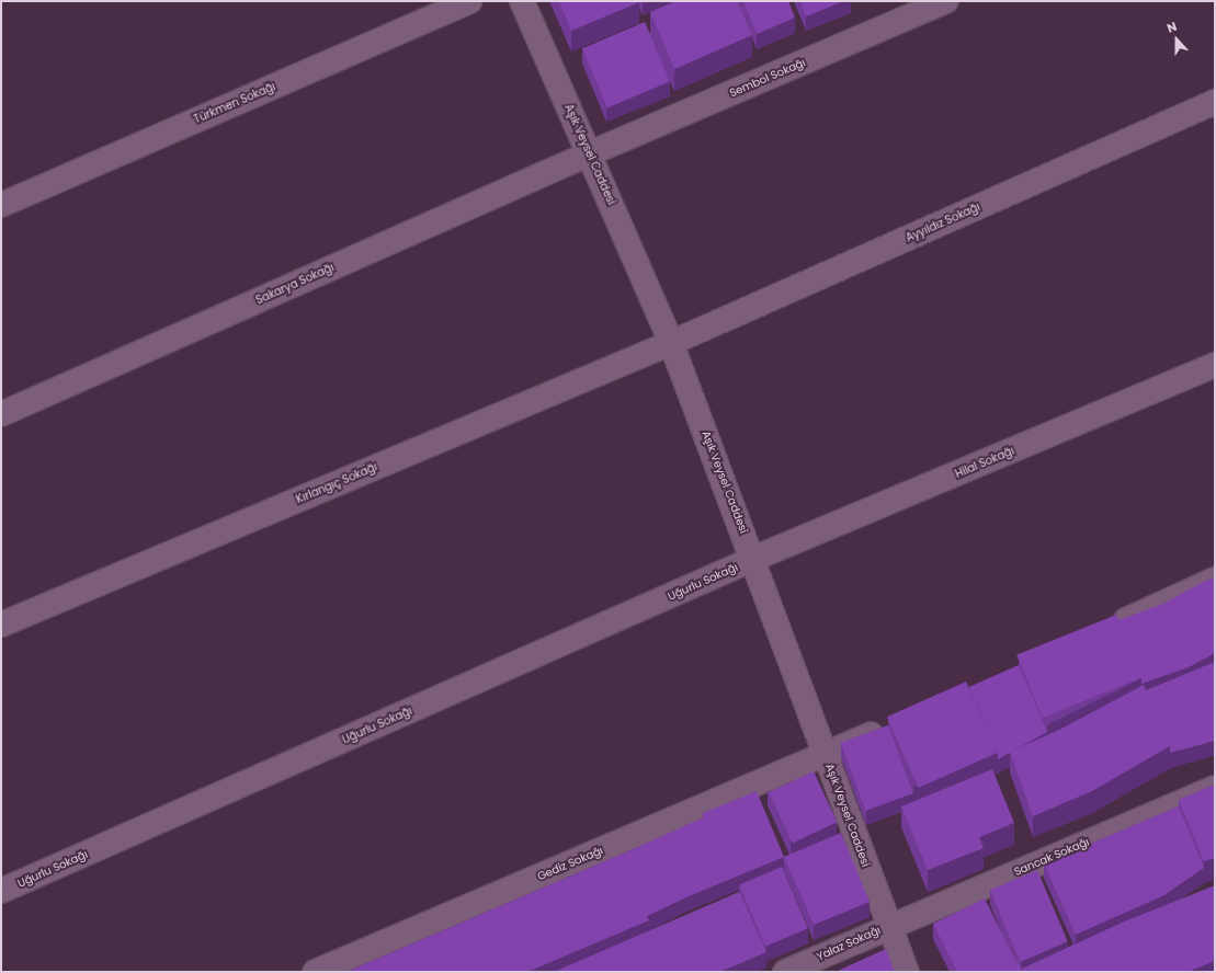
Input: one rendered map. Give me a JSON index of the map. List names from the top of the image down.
{
  "streets": {
    "street": [
      "Sembol Sokağı",
      "Türkmen Sokağı",
      "Aşık Veysel Caddesi",
      "Ayyıldız Sokağı",
      "Sakarya Sokağı",
      "Hilal Sokağı",
      "Kırlangıç Sokağı",
      "Uğurlu Sokağı",
      "Sancak Sokağı",
      "Gediz Sokağı",
      "Yalaz Sokağı"
    ]
  },
  "crossings": [
    ["Sembol Sokağı", "Aşık Veysel Caddesi"],
    ["Sembol Sokağı", "Sakarya Sokağı"],
    ["Aşık Veysel Caddesi", "Ayyıldız Sokağı"],
    ["Aşık Veysel Caddesi", "Sakarya Sokağı"],
    ["Aşık Veysel Caddesi", "Hilal Sokağı"],
    ["Aşık Veysel Caddesi", "Kırlangıç Sokağı"],
    ["Aşık Veysel Caddesi", "Uğurlu Sokağı"],
    ["Aşık Veysel Caddesi", "Sancak Sokağı"],
    ["Aşık Veysel Caddesi", "Gediz Sokağı"],
    ["Aşık Veysel Caddesi", "Yalaz Sokağı"],
    ["Ayyıldız Sokağı", "Kırlangıç Sokağı"],
    ["Hilal Sokağı", "Uğurlu Sokağı"],
    ["Sancak Sokağı", "Yalaz Sokağı"]
  ],
  "north": "top"
}
